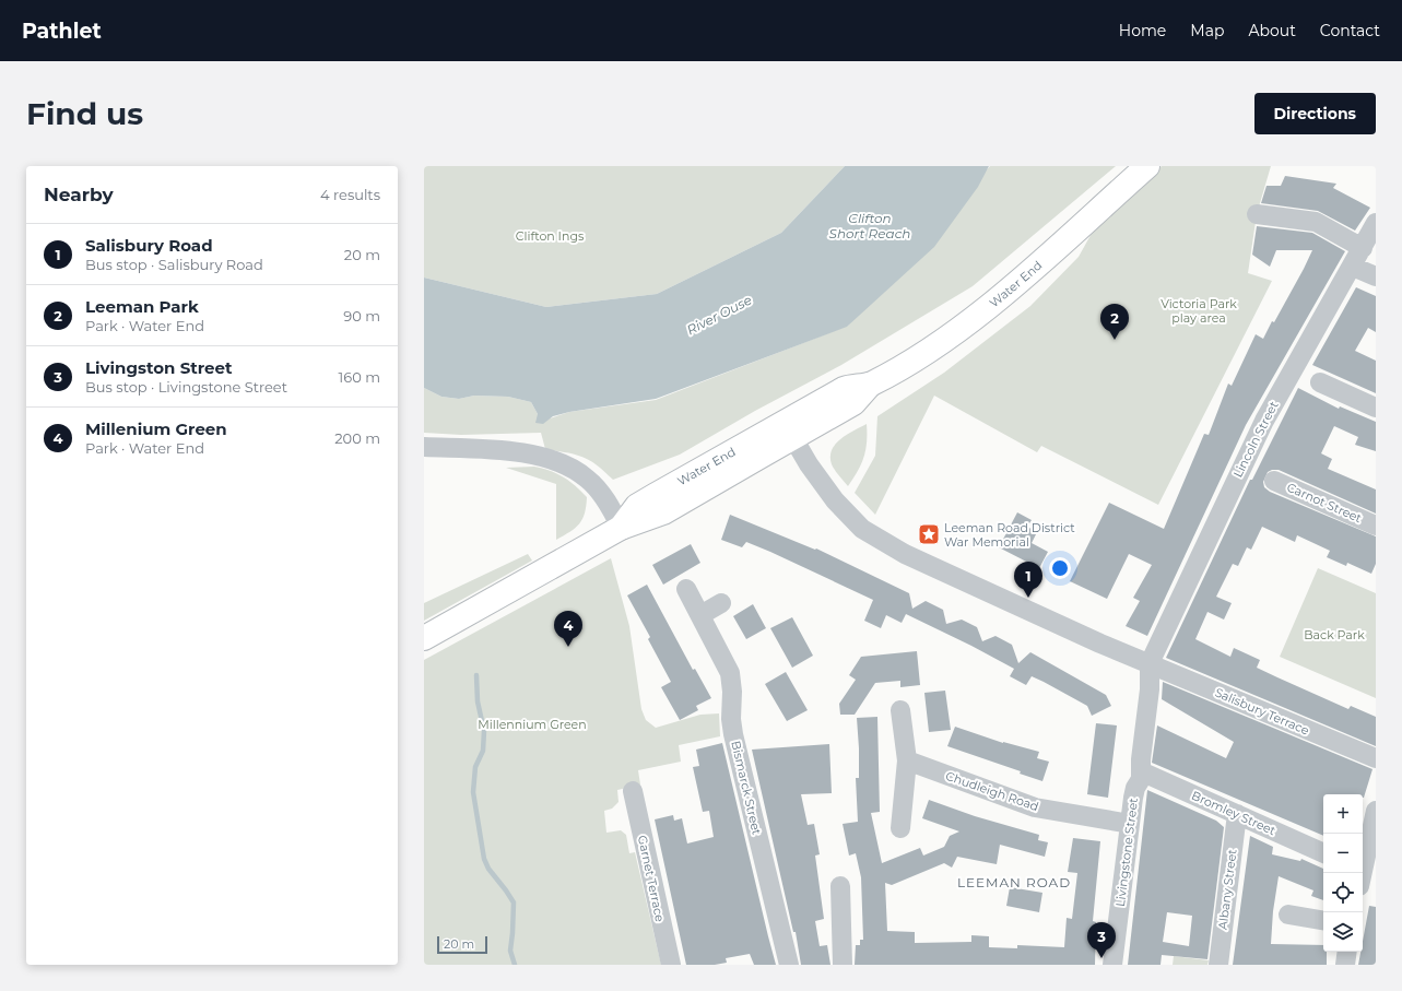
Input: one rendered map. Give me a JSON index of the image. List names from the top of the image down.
{
  "streets": {
    "main road": ["Water End"],
    "street": [
      "Lincoln Street",
      "Carnot Street",
      "Salisbury Terrace",
      "Bismarck Street",
      "Chudleigh Road",
      "Bromley Street",
      "Livingstone Street",
      "Garnet Terrace",
      "Albany Street"
    ]
  },
  "crossings": [
    ["Water End", "Salisbury Terrace"],
    ["Lincoln Street", "Salisbury Terrace"],
    ["Lincoln Street", "Livingstone Street"],
    ["Salisbury Terrace", "Livingstone Street"],
    ["Chudleigh Road", "Livingstone Street"],
    ["Bromley Street", "Livingstone Street"],
    ["Bromley Street", "Albany Street"]
  ],
  "districts": ["LEEMAN ROAD"],
  "water": ["Clifton Short Reach", "River Ouse"],
  "parks": [
    "Clifton Ings",
    "Victoria Park play area",
    "Back Park",
    "Millennium Green"
  ],
  "places": {
    "place": ["Leeman Road District War Memorial"]
  },
  "scale_bar": "20 m",
  "page": {
    "header": "Pathlet",
    "nav": [
      "Home",
      "Map",
      "About",
      "Contact"
    ],
    "buttons": "Directions",
    "title": "Find us",
    "heading": ["Nearby", "4 results"],
    "list": [
      {
        "mark": "1",
        "name": "Salisbury Road",
        "note": "Bus stop · Salisbury Road",
        "value": "20 m"
      },
      {
        "mark": "2",
        "name": "Leeman Park",
        "note": "Park · Water End",
        "value": "90 m"
      },
      {
        "mark": "3",
        "name": "Livingston Street",
        "note": "Bus stop · Livingstone Street",
        "value": "160 m"
      },
      {
        "mark": "4",
        "name": "Millenium Green",
        "note": "Park · Water End",
        "value": "200 m"
      }
    ],
    "pins": [
      "2",
      "1",
      "4",
      "3"
    ],
    "map_buttons": ["+", "−"],
    "scale": "20 m"
  }
}
